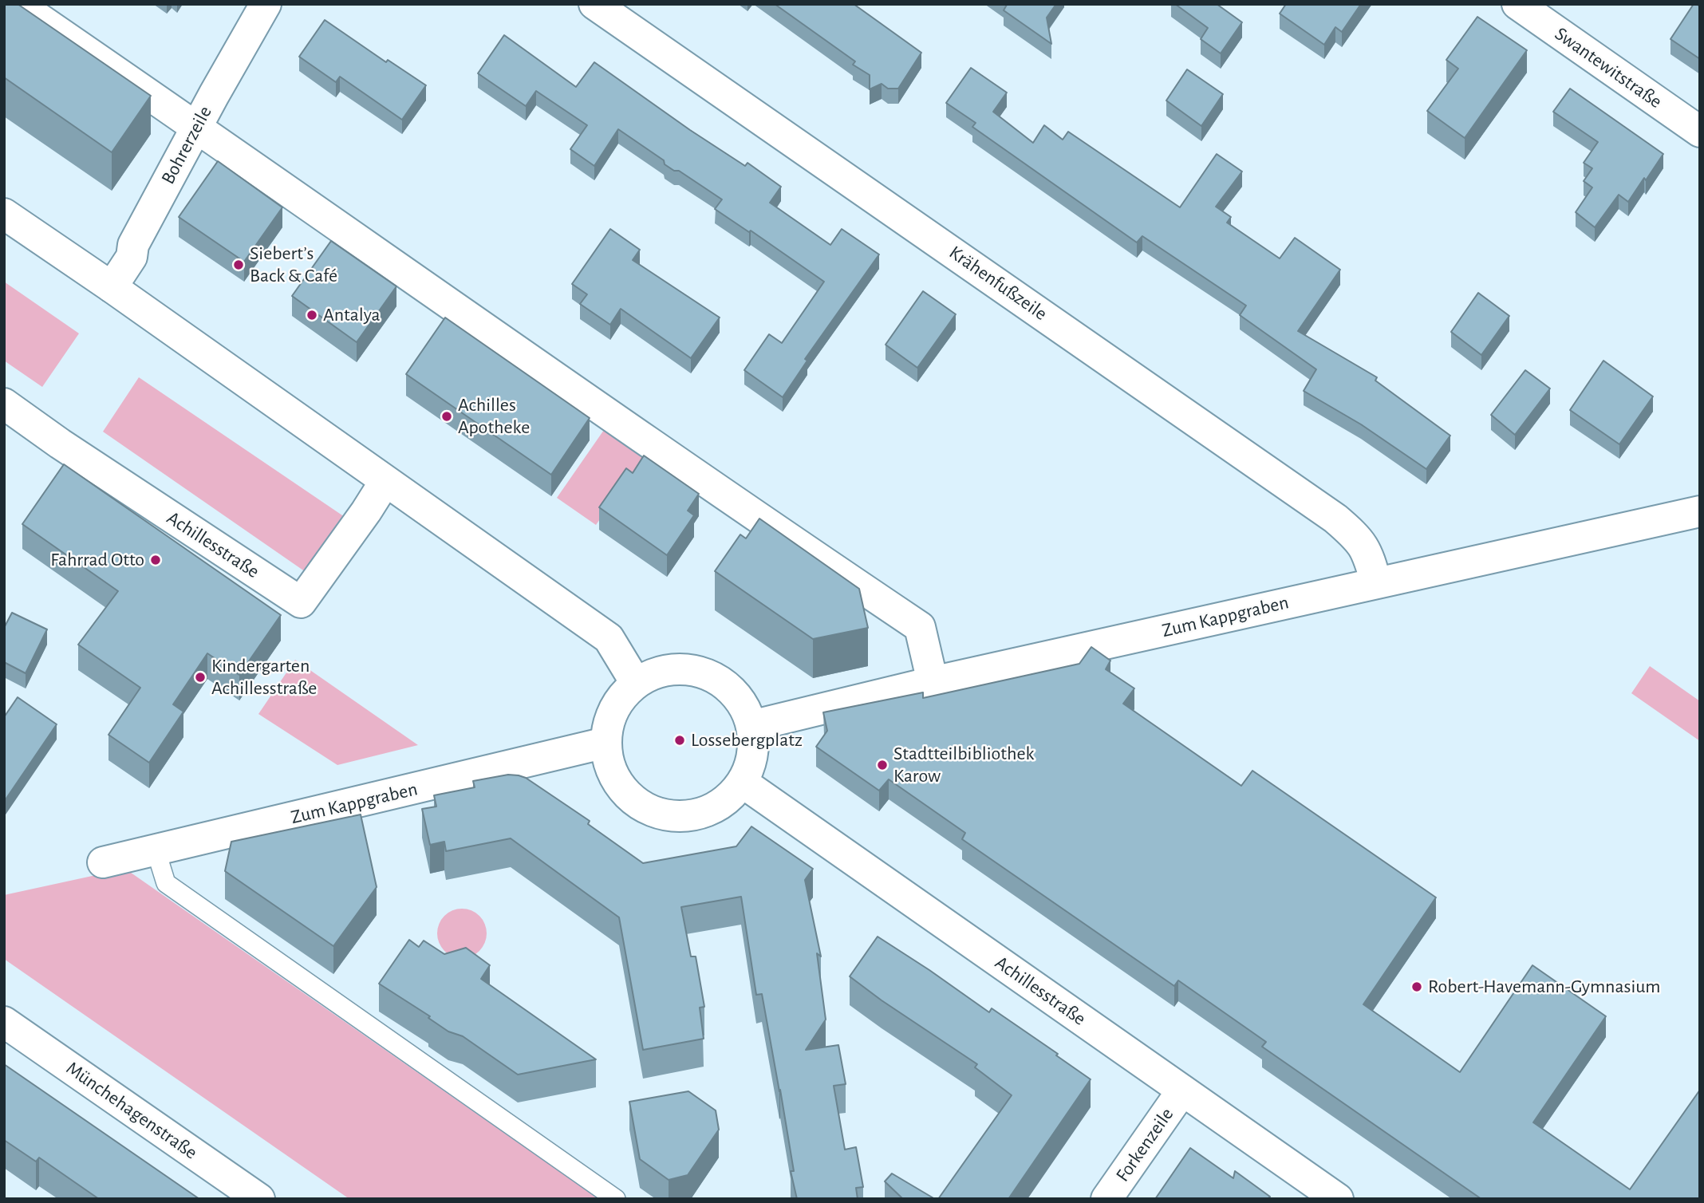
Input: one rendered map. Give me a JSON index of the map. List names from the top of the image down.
{
  "streets": {
    "street": [
      "Swantewitstraße",
      "Bohrerzeile",
      "Krähenfußzeile",
      "Achillesstraße",
      "Zum Kappgraben",
      "Münchehagenstraße",
      "Forkenzeile"
    ]
  },
  "crossings": [
    ["Krähenfußzeile", "Zum Kappgraben"],
    ["Achillesstraße", "Zum Kappgraben"],
    ["Achillesstraße", "Forkenzeile"]
  ],
  "places": [
    "Siebert’s Back & Café",
    "Antalya",
    "Achilles Apotheke",
    "Fahrrad Otto",
    "Kindergarten Achillesstraße",
    "Lossebergplatz",
    "Stadtteilbibliothek Karow",
    "Robert-Havemann-Gymnasium"
  ]
}
